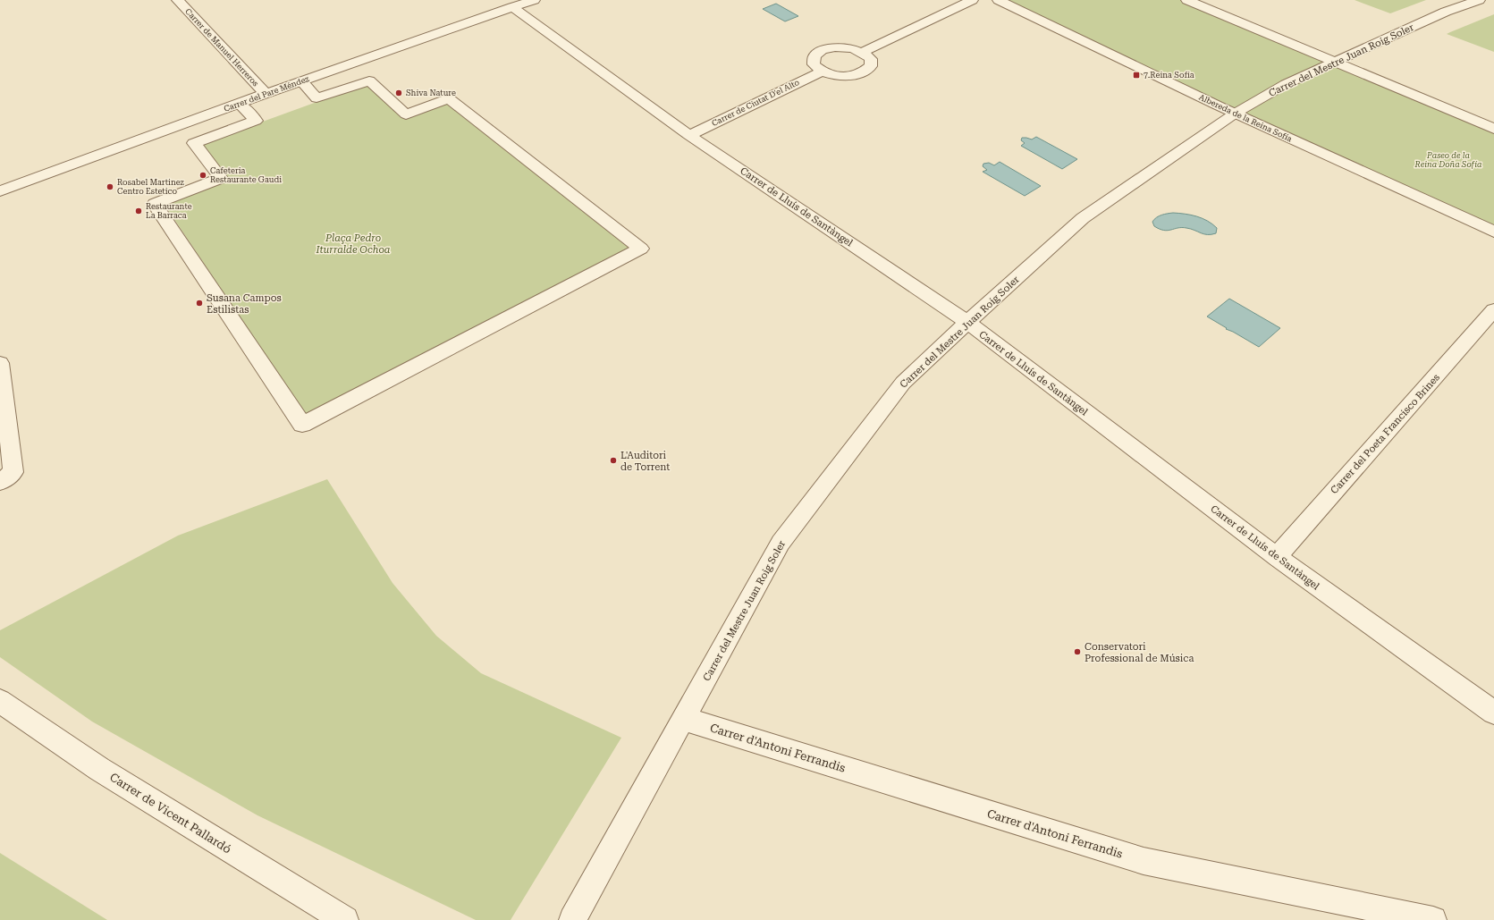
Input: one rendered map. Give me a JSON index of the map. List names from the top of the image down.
{
  "streets": {
    "street": [
      "Carrer de Manuel Herreros",
      "Carrer del Mestre Juan Roig Soler",
      "Carrer del Pare Méndez",
      "Carrer de Ciutat D'el Alto",
      "Albereda de la Reina Sofía",
      "Carrer de Lluís de Santàngel",
      "Carrer del Poeta Francisco Brines",
      "Carrer d'Antoni Ferrandis",
      "Carrer de Vicent Pallardó"
    ]
  },
  "crossings": [
    ["Carrer de Manuel Herreros", "Carrer del Pare Méndez"],
    ["Carrer del Mestre Juan Roig Soler", "Albereda de la Reina Sofía"],
    ["Carrer del Mestre Juan Roig Soler", "Carrer de Lluís de Santàngel"],
    ["Carrer del Mestre Juan Roig Soler", "Carrer d'Antoni Ferrandis"],
    ["Carrer del Pare Méndez", "Carrer de Lluís de Santàngel"],
    ["Carrer de Ciutat D'el Alto", "Carrer de Lluís de Santàngel"],
    ["Carrer de Lluís de Santàngel", "Carrer del Poeta Francisco Brines"]
  ],
  "parks": ["Paseo de la Reina Doña Sofía", "Plaça Pedro Iturralde Ochoa"],
  "places": {
    "transit": ["7.Reina Sofía"],
    "other": [
      "Shiva Nature",
      "Cafeteria Restaurante Gaudi",
      "Rosabel Martinez Centro Estetico",
      "Restaurante La Barraca",
      "Susana Campos Estilistas",
      "L'Auditori de Torrent",
      "Conservatori Professional de Música"
    ]
  }
}
